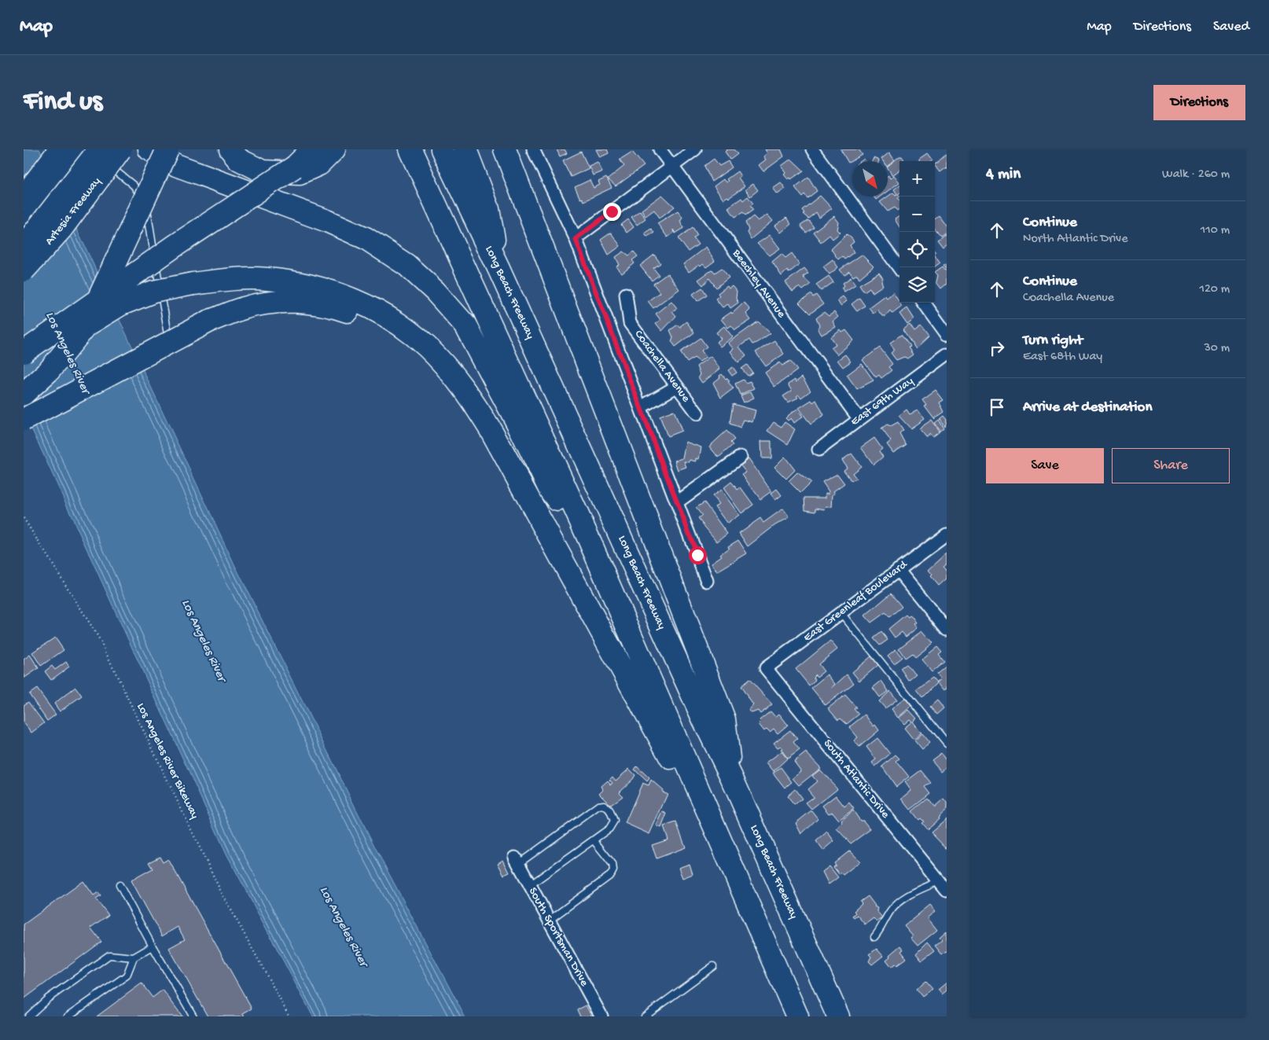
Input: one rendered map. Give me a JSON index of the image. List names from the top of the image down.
{
  "streets": {
    "highway": ["Artesia Freeway", "Long Beach Freeway"],
    "street": [
      "Beechley Avenue",
      "Coachella Avenue",
      "East 69th Way",
      "East Greenleaf Boulevard",
      "South Atlantic Drive",
      "South Sportsman Drive"
    ],
    "path": ["Los Angeles River Bikeway"]
  },
  "crossings": [
    ["Beechley Avenue", "East 69th Way"],
    ["East Greenleaf Boulevard", "South Atlantic Drive"]
  ],
  "water": ["Los Angeles River"],
  "north": "bottom right",
  "page": {
    "header": "Map",
    "nav": ["Map", "Directions", "Saved"],
    "buttons": [
      "Directions",
      ["Save", "Share"]
    ],
    "title": "Find us",
    "heading": ["4 min", "Walk · 260 m"],
    "map_buttons": ["+", "−"],
    "list": [
      ["Continue", "North Atlantic Drive", "110 m"],
      ["Continue", "Coachella Avenue", "120 m"],
      ["Turn right", "East 68th Way", "30 m"],
      "Arrive at destination"
    ]
  }
}
